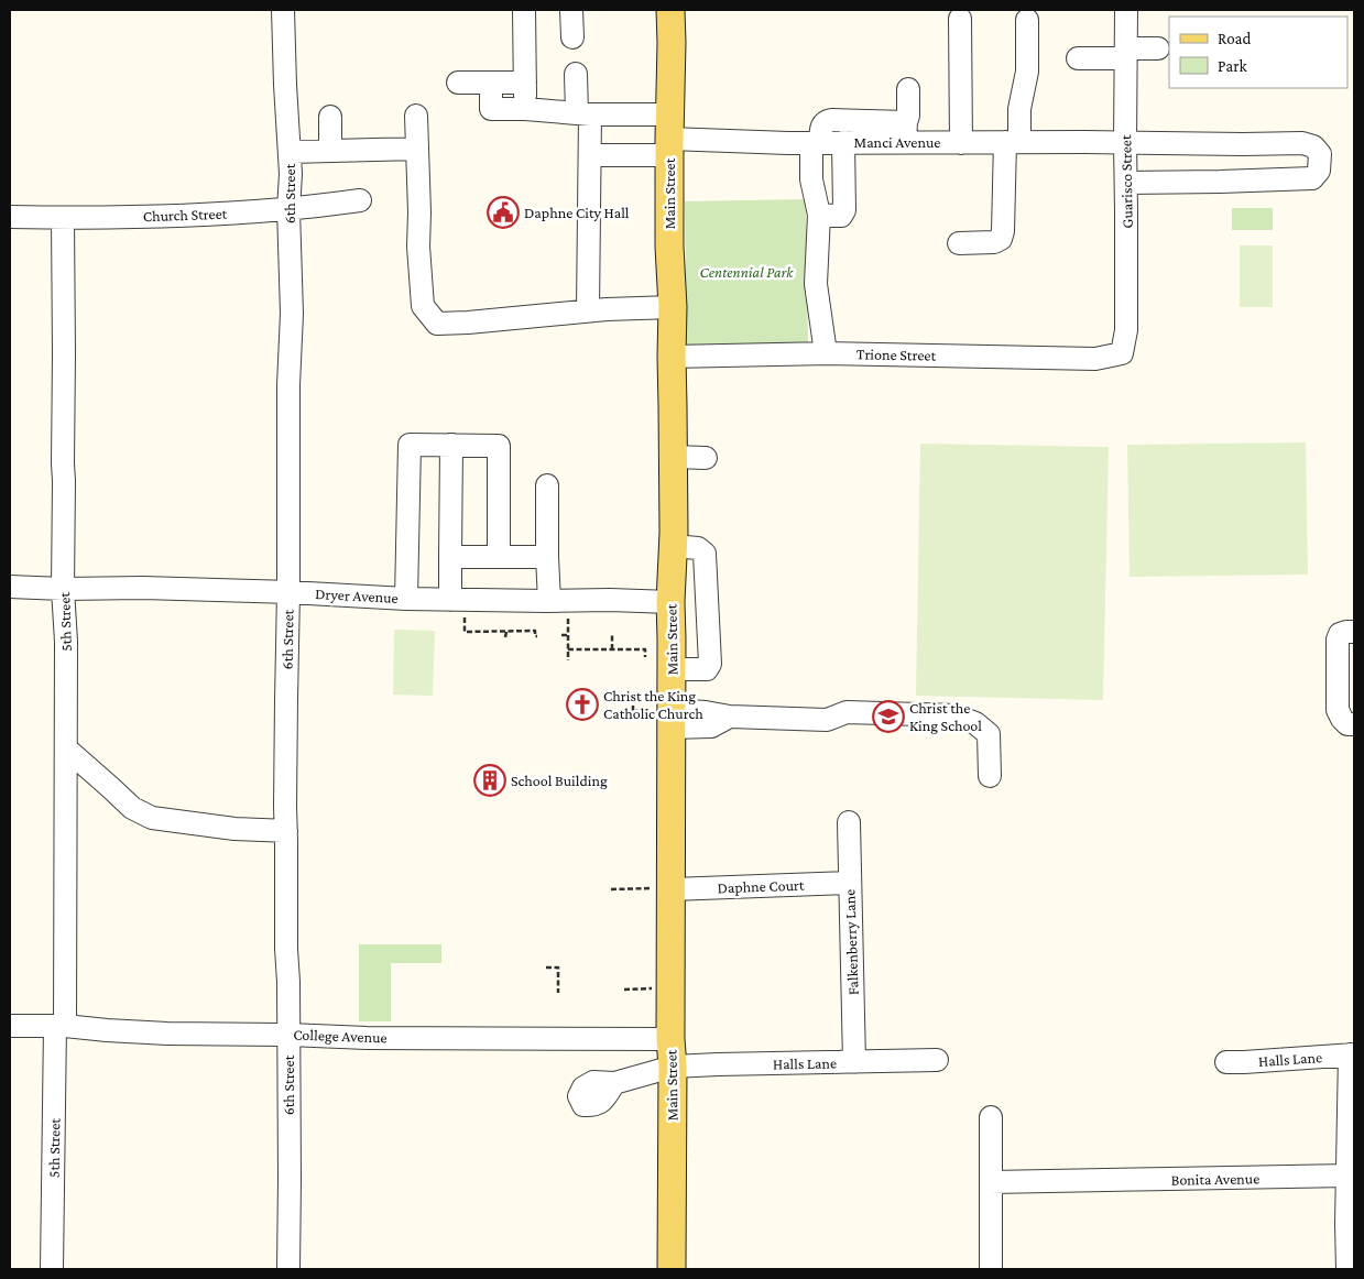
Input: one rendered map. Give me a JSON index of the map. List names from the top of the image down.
{
  "streets": {
    "main road": ["Main Street"],
    "street": [
      "Manci Avenue",
      "Guarisco Street",
      "6th Street",
      "Church Street",
      "Trione Street",
      "Dryer Avenue",
      "5th Street",
      "Daphne Court",
      "Falkenberry Lane",
      "College Avenue",
      "Halls Lane",
      "Bonita Avenue"
    ]
  },
  "crossings": [
    ["Manci Avenue", "Guarisco Street"],
    ["Manci Avenue", "Main Street"],
    ["Guarisco Street", "Trione Street"],
    ["6th Street", "Church Street"],
    ["6th Street", "Dryer Avenue"],
    ["6th Street", "College Avenue"],
    ["Main Street", "Trione Street"],
    ["Main Street", "Dryer Avenue"],
    ["Main Street", "Daphne Court"],
    ["Main Street", "College Avenue"],
    ["Main Street", "Halls Lane"],
    ["Church Street", "5th Street"],
    ["Dryer Avenue", "5th Street"],
    ["5th Street", "College Avenue"],
    ["Daphne Court", "Falkenberry Lane"],
    ["Falkenberry Lane", "Halls Lane"]
  ],
  "parks": ["Centennial Park"],
  "places": {
    "public building": ["Daphne City Hall"],
    "church": ["Christ the King Catholic Church"],
    "school or university": ["Christ the King School"],
    "building": ["School Building"]
  },
  "legend": ["Road", "Park"]
}
